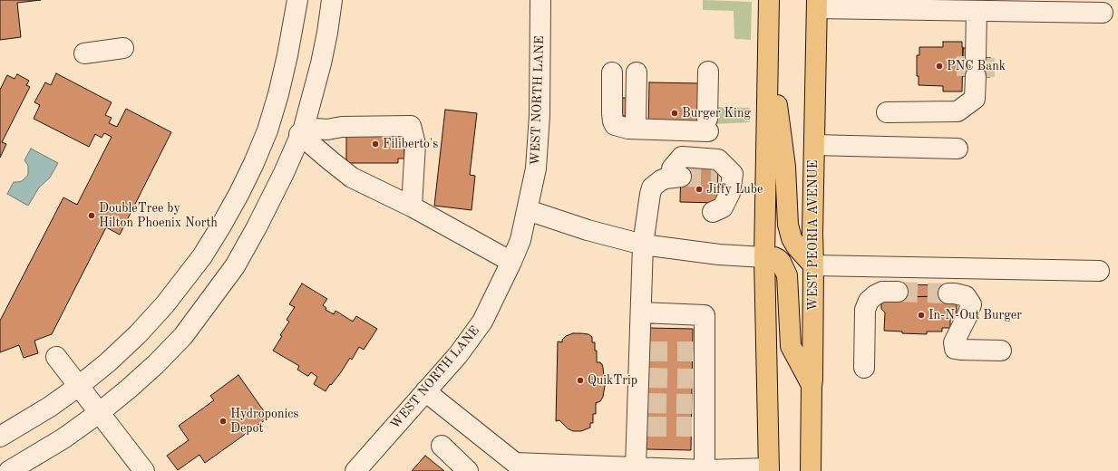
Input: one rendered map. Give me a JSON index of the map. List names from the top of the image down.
{
  "streets": {
    "main road": ["WEST PEORIA AVENUE"],
    "street": ["WEST NORTH LANE"]
  },
  "places": [
    "PNC Bank",
    "Burger King",
    "Filiberto's",
    "Jiffy Lube",
    "DoubleTree by Hilton Phoenix North",
    "In-N-Out Burger",
    "QuikTrip",
    "Hydroponics Depot"
  ]
}
